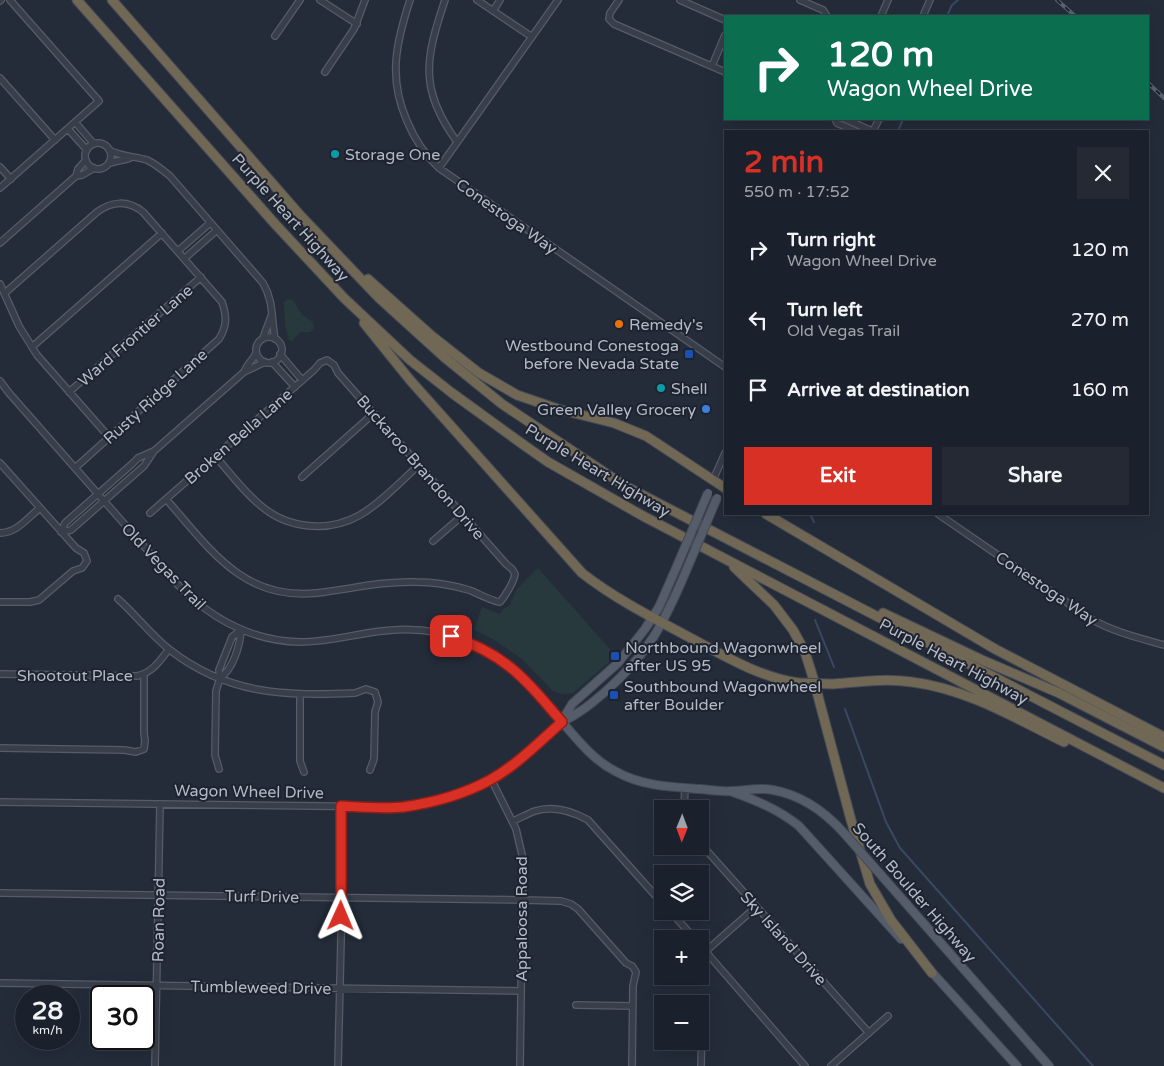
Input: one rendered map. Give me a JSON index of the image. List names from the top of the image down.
{
  "streets": {
    "highway": ["Purple Heart Highway"],
    "main road": ["Wagon Wheel Drive", "South Boulder Highway"],
    "street": [
      "Conestoga Way",
      "Ward Frontier Lane",
      "Rusty Ridge Lane",
      "Broken Bella Lane",
      "Buckaroo Brandon Drive",
      "Old Vegas Trail",
      "Shootout Place",
      "Turf Drive",
      "Appaloosa Road",
      "Roan Road",
      "Sky Island Drive",
      "Tumbleweed Drive"
    ]
  },
  "crossings": [
    ["Ward Frontier Lane", "Rusty Ridge Lane"],
    ["Rusty Ridge Lane", "Old Vegas Trail"],
    ["Broken Bella Lane", "Buckaroo Brandon Drive"],
    ["Old Vegas Trail", "Wagon Wheel Drive"],
    ["Old Vegas Trail", "South Boulder Highway"],
    ["Wagon Wheel Drive", "South Boulder Highway"],
    ["Wagon Wheel Drive", "Appaloosa Road"],
    ["Wagon Wheel Drive", "Roan Road"],
    ["Turf Drive", "Appaloosa Road"],
    ["Turf Drive", "Roan Road"],
    ["Appaloosa Road", "Tumbleweed Drive"],
    ["Roan Road", "Tumbleweed Drive"]
  ],
  "places": {
    "other": [
      "Storage One",
      "Remedy's",
      "Shell",
      "Green Valley Grocery"
    ],
    "transit": ["Westbound Conestoga before Nevada State", "Northbound Wagonwheel after US 95", "Southbound Wagonwheel after Boulder"]
  },
  "north": "bottom",
  "page": {
    "turn": ["120 m", "Wagon Wheel Drive"],
    "heading": ["2 min", "550 m · 17:52"],
    "list": [
      {
        "name": "Turn right",
        "note": "Wagon Wheel Drive",
        "value": "120 m"
      },
      {
        "name": "Turn left",
        "note": "Old Vegas Trail",
        "value": "270 m"
      },
      {
        "name": "Arrive at destination",
        "value": "160 m"
      }
    ],
    "buttons": ["Exit", "Share"],
    "map_buttons": ["+", "−"],
    "speed": "28 km/h",
    "limit": "30"
  }
}
